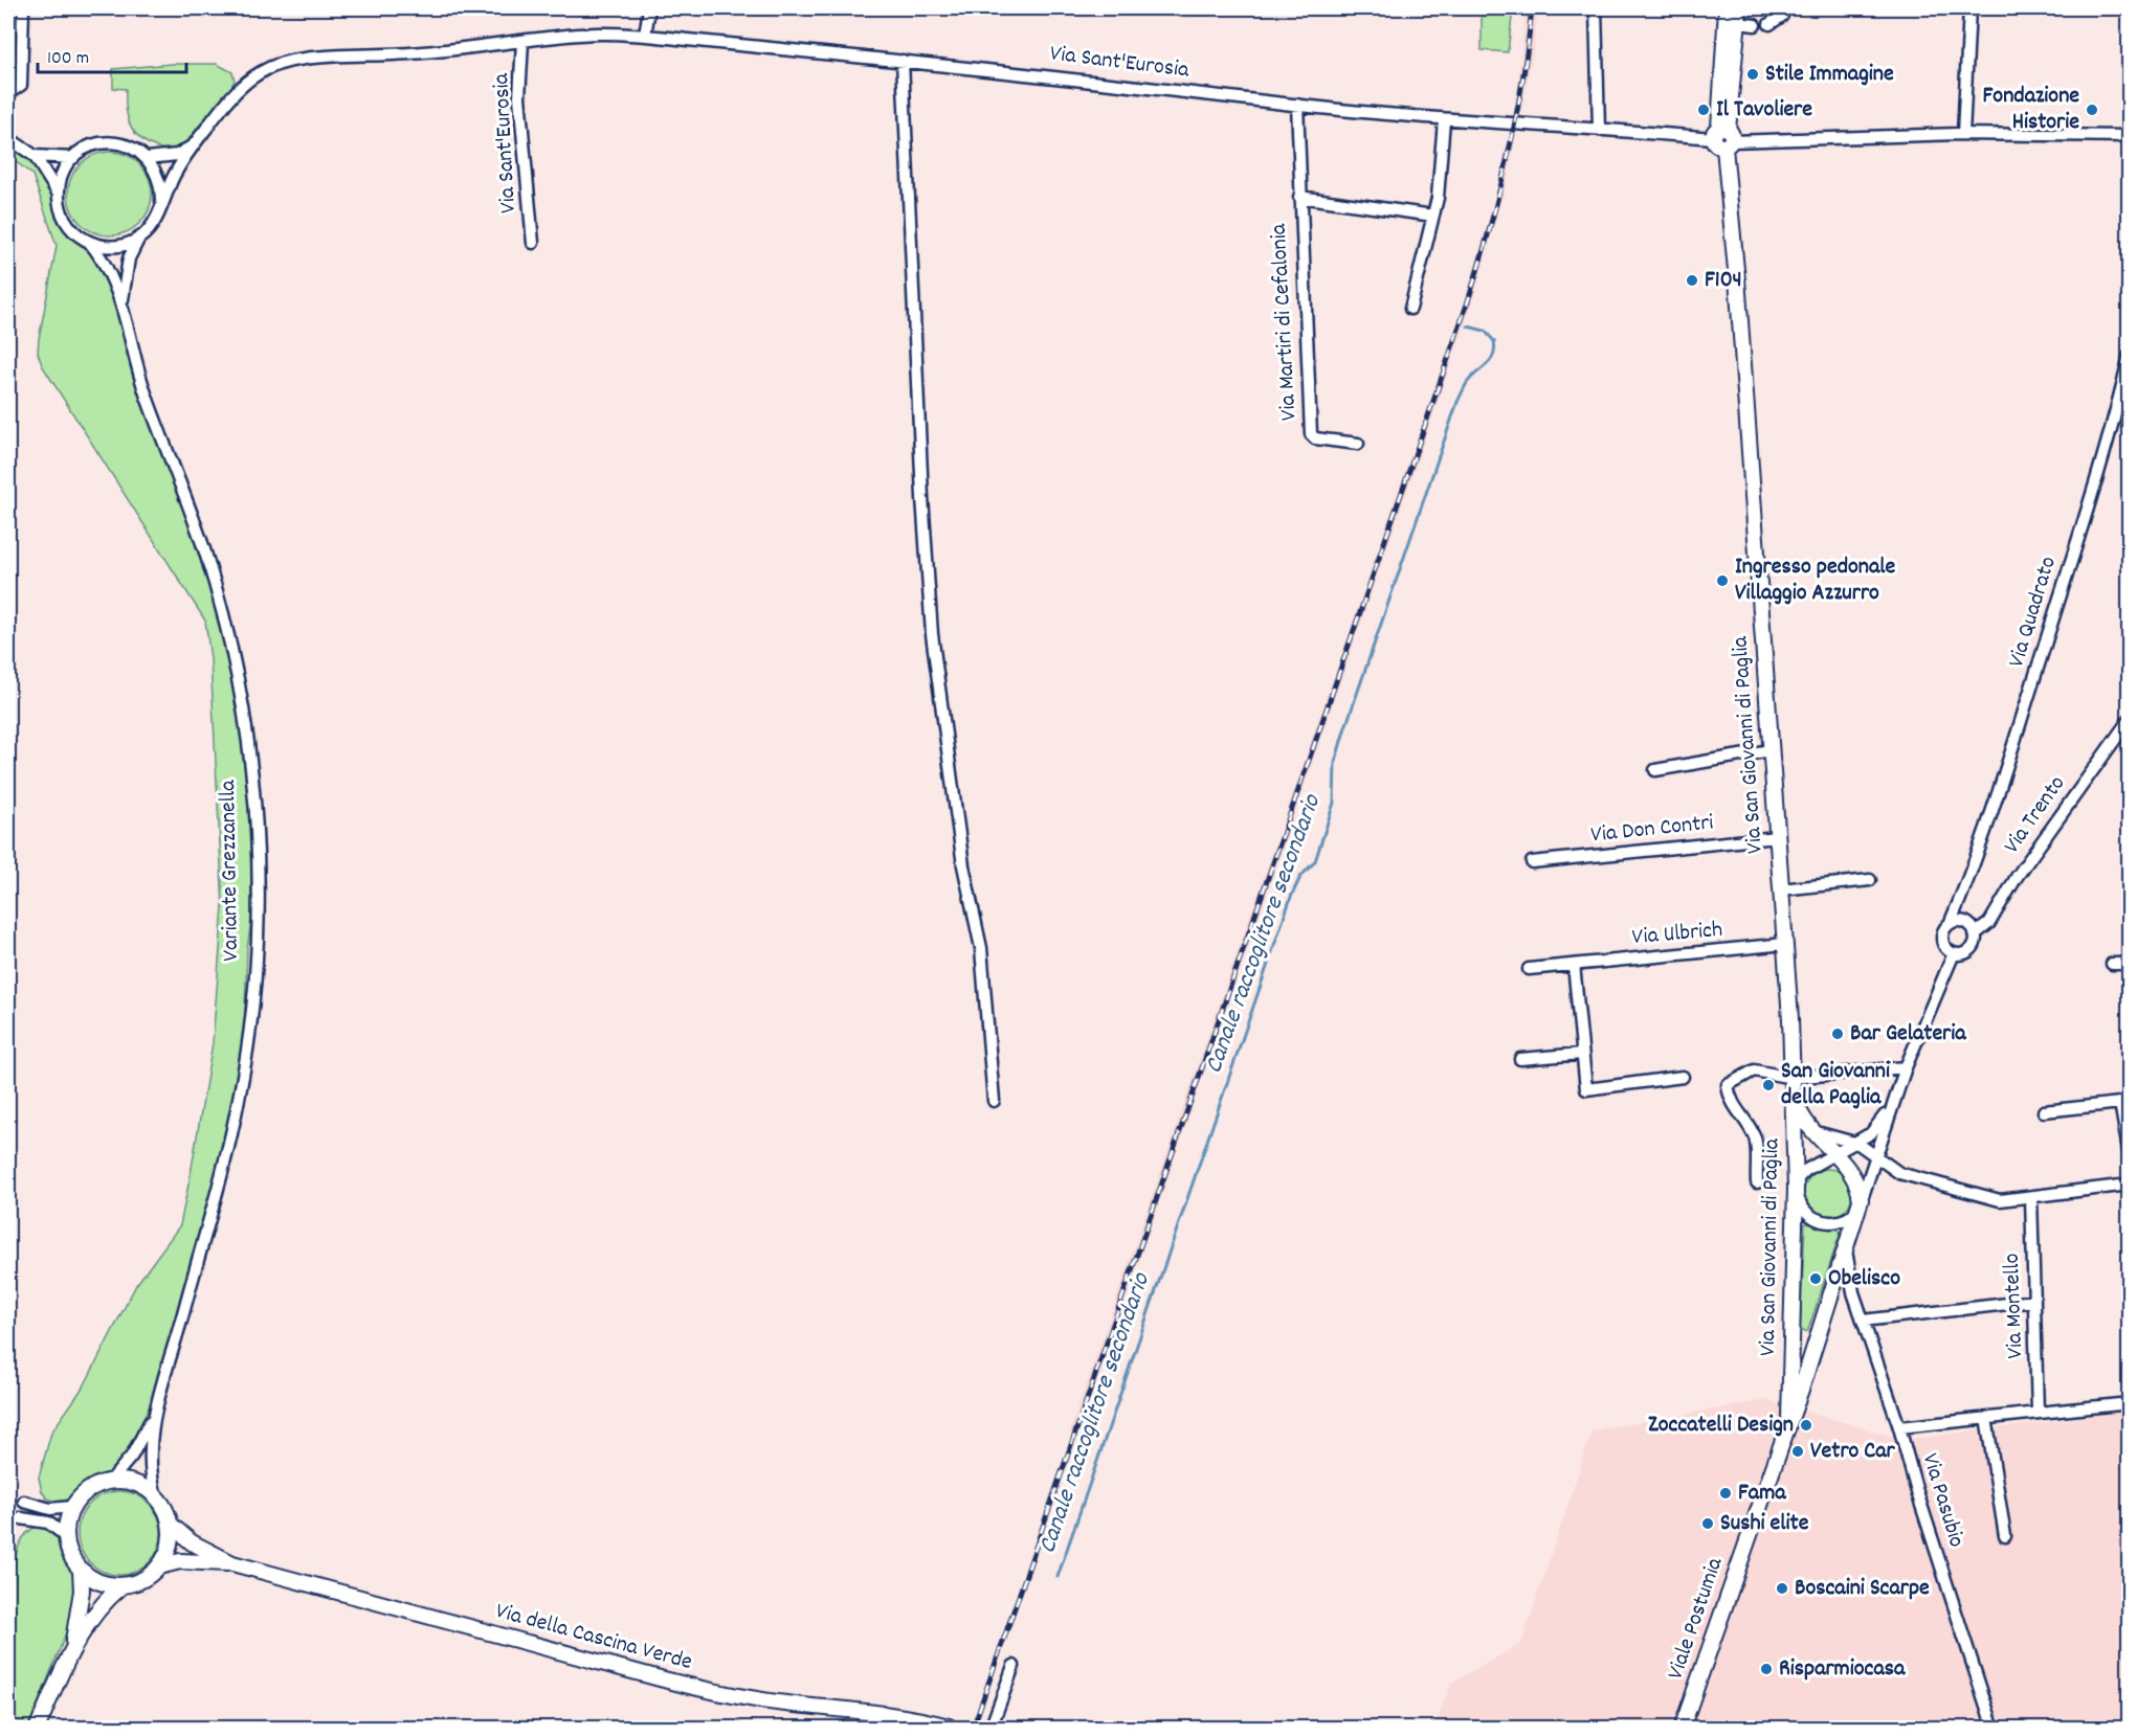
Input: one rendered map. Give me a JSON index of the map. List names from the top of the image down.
{
  "streets": {
    "main road": [
      "Via San Giovanni di Paglia",
      "Variante Grezzanella",
      "Viale Postumia",
      "Via della Cascina Verde"
    ],
    "street": [
      "Via Sant'Eurosia",
      "Via Martiri di Cefalonia",
      "Via Quadrato",
      "Via Trento",
      "Via Don Contri",
      "Via Ulbrich",
      "Via Montello",
      "Via Pasubio"
    ]
  },
  "crossings": [
    ["Via Sant'Eurosia", "Via Martiri di Cefalonia"],
    ["Via Sant'Eurosia", "Via San Giovanni di Paglia"],
    ["Via Sant'Eurosia", "Variante Grezzanella"],
    ["Via Quadrato", "Via Trento"],
    ["Via San Giovanni di Paglia", "Via Don Contri"],
    ["Via San Giovanni di Paglia", "Via Ulbrich"],
    ["Via San Giovanni di Paglia", "Viale Postumia"],
    ["Via Pasubio", "Viale Postumia"]
  ],
  "water": ["Canale raccoglitore secondario"],
  "places": [
    "Stile Immagine",
    "Il Tavoliere",
    "Fondazione Historie",
    "F104",
    "Ingresso pedonale Villaggio Azzurro",
    "Bar Gelateria",
    "San Giovanni della Paglia",
    "Obelisco",
    "Zoccatelli Design",
    "Vetro Car",
    "Fama",
    "Sushi elite",
    "Boscaini Scarpe",
    "Risparmiocasa"
  ],
  "scale_bar": "100 m"
}
